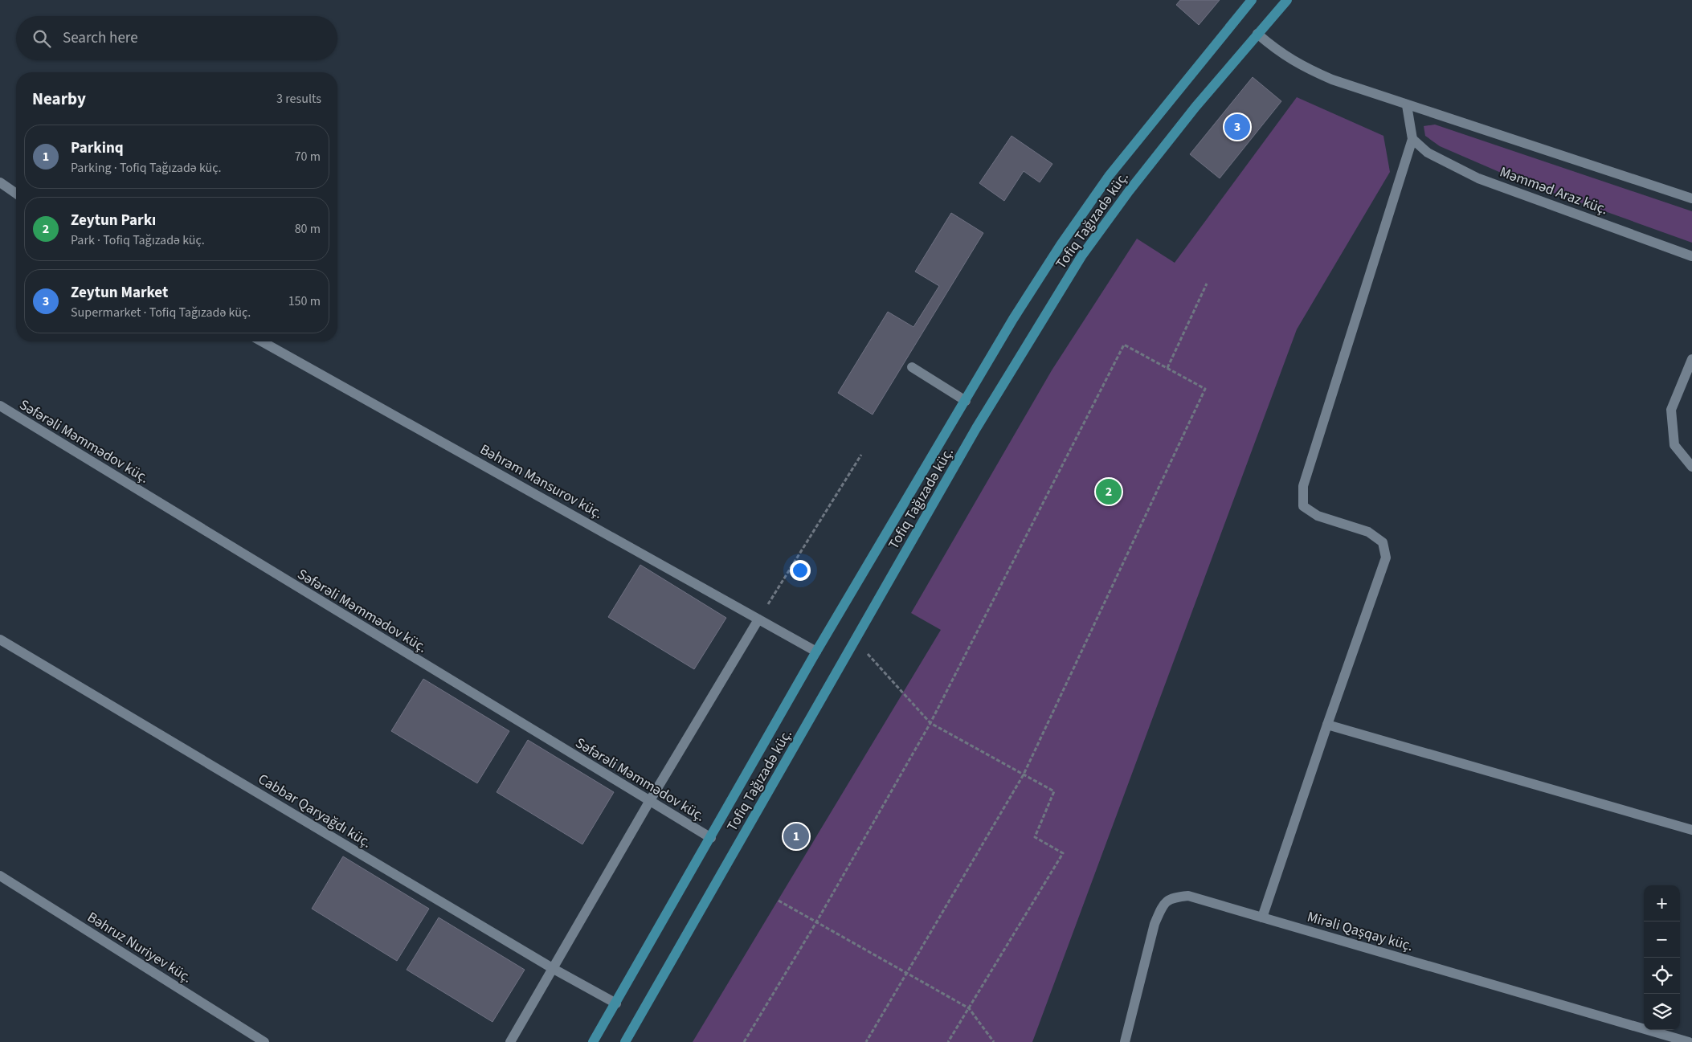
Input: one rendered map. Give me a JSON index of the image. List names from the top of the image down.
{
  "streets": {
    "main road": ["Tofiq Tağızadə küç."],
    "street": [
      "Məmməd Araz küç.",
      "Səfərəli Məmmədov küç.",
      "Bəhram Mansurov küç.",
      "Cabbar Qaryağdı küç.",
      "Mirəli Qaşqay küç.",
      "Bəhruz Nuriyev küç."
    ]
  },
  "crossings": [
    ["Tofiq Tağızadə küç.", "Səfərəli Məmmədov küç."],
    ["Tofiq Tağızadə küç.", "Bəhram Mansurov küç."],
    ["Tofiq Tağızadə küç.", "Cabbar Qaryağdı küç."]
  ],
  "page": {
    "search": "Search here",
    "heading": ["Nearby", "3 results"],
    "pins": ["3", "2", "1"],
    "list": [
      {
        "mark": "1",
        "name": "Parkinq",
        "note": "Parking · Tofiq Tağızadə küç.",
        "value": "70 m"
      },
      {
        "mark": "2",
        "name": "Zeytun Parkı",
        "note": "Park · Tofiq Tağızadə küç.",
        "value": "80 m"
      },
      {
        "mark": "3",
        "name": "Zeytun Market",
        "note": "Supermarket · Tofiq Tağızadə küç.",
        "value": "150 m"
      }
    ],
    "map_buttons": ["+", "−"]
  }
}
